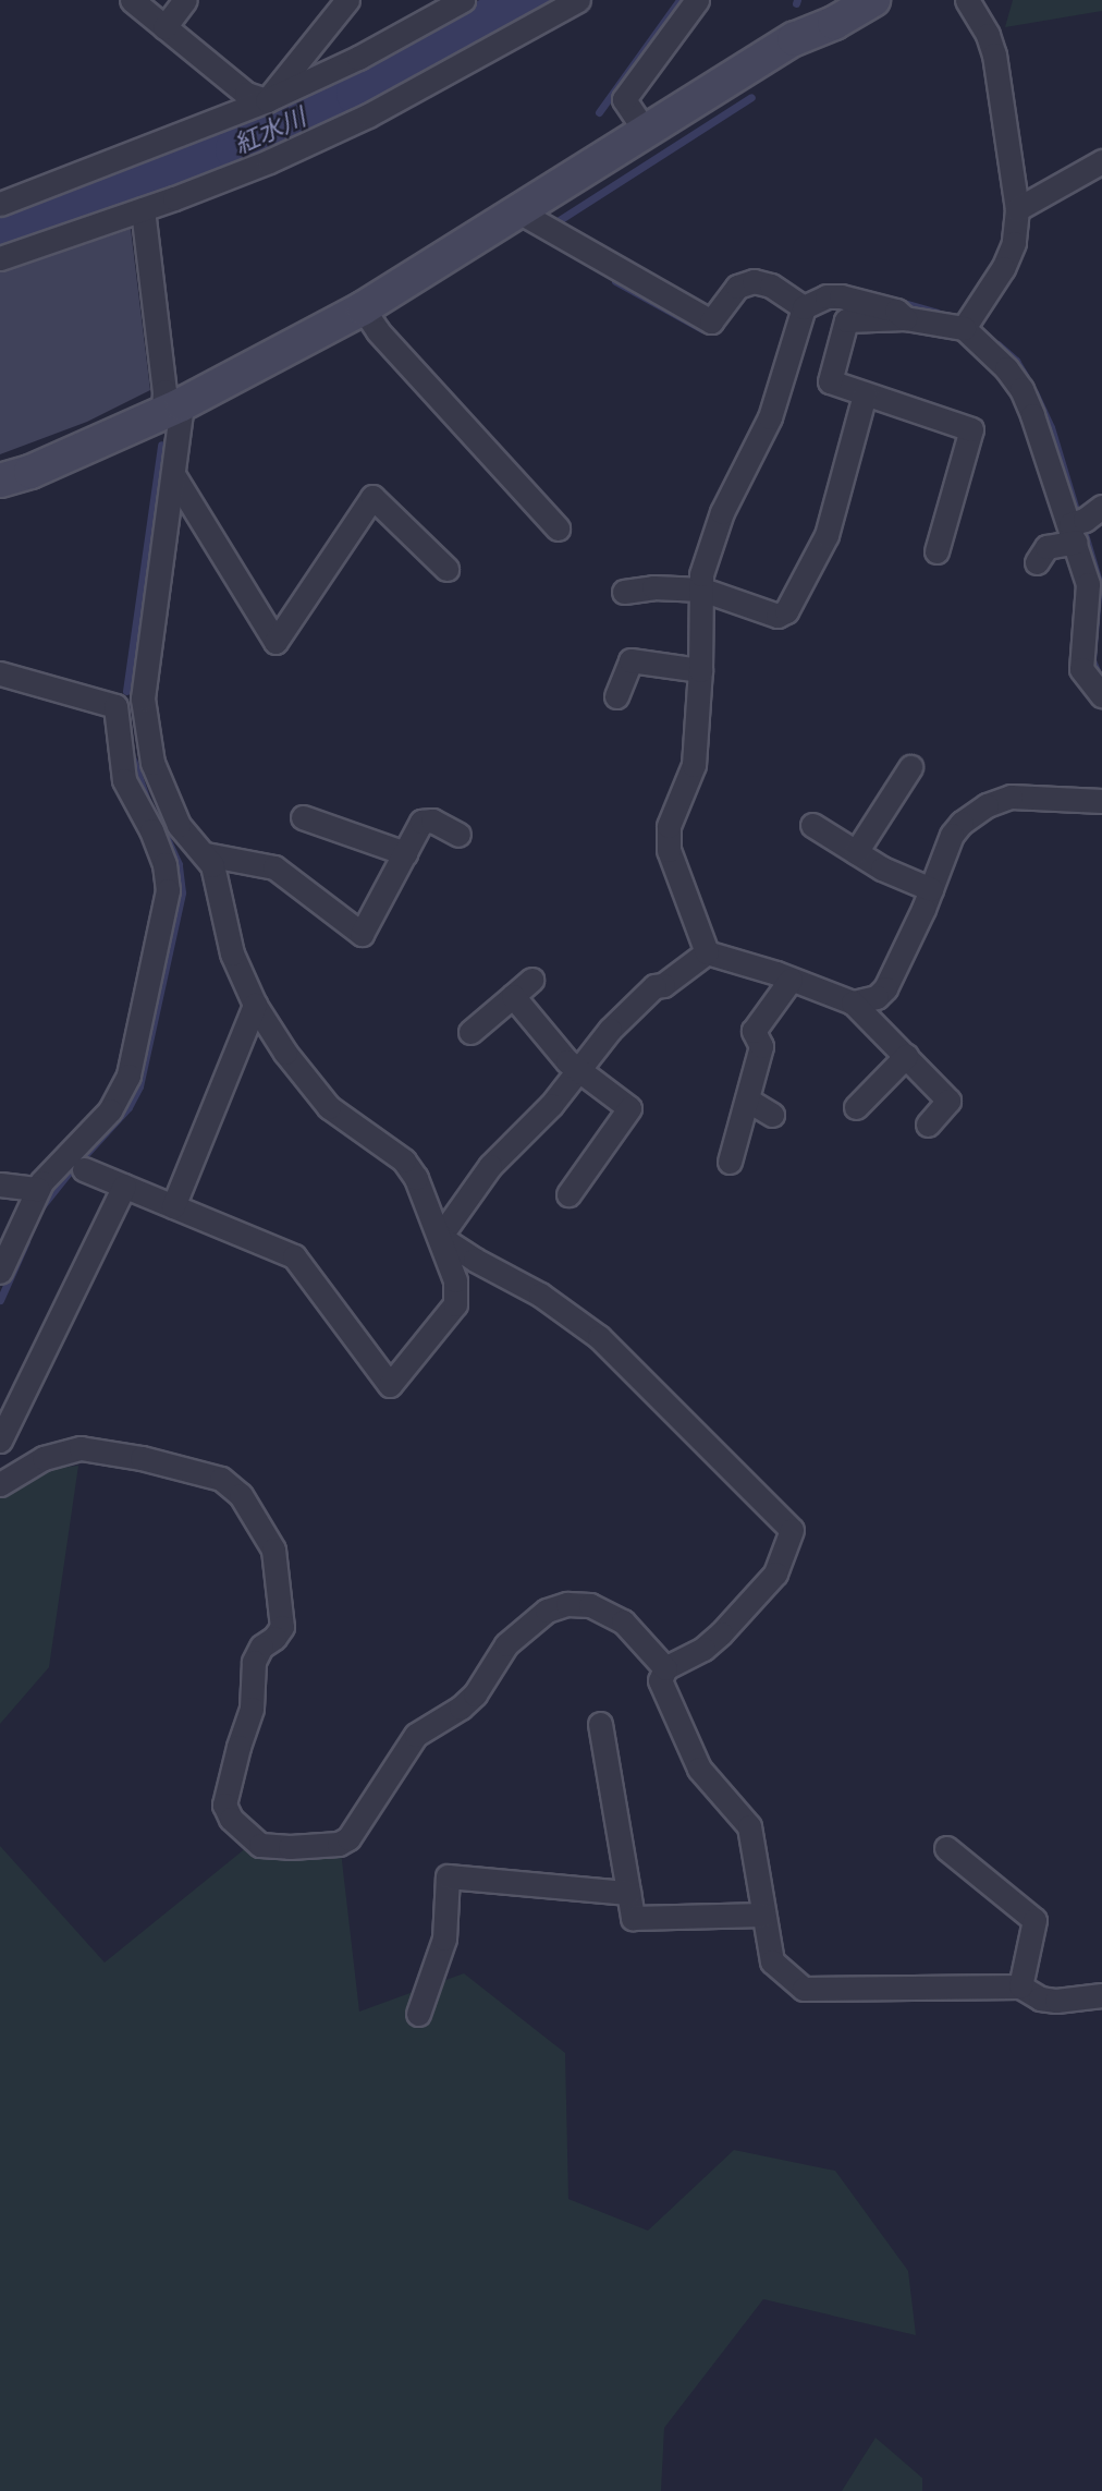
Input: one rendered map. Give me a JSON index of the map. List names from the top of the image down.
{
  "water": ["紅水川"]
}
